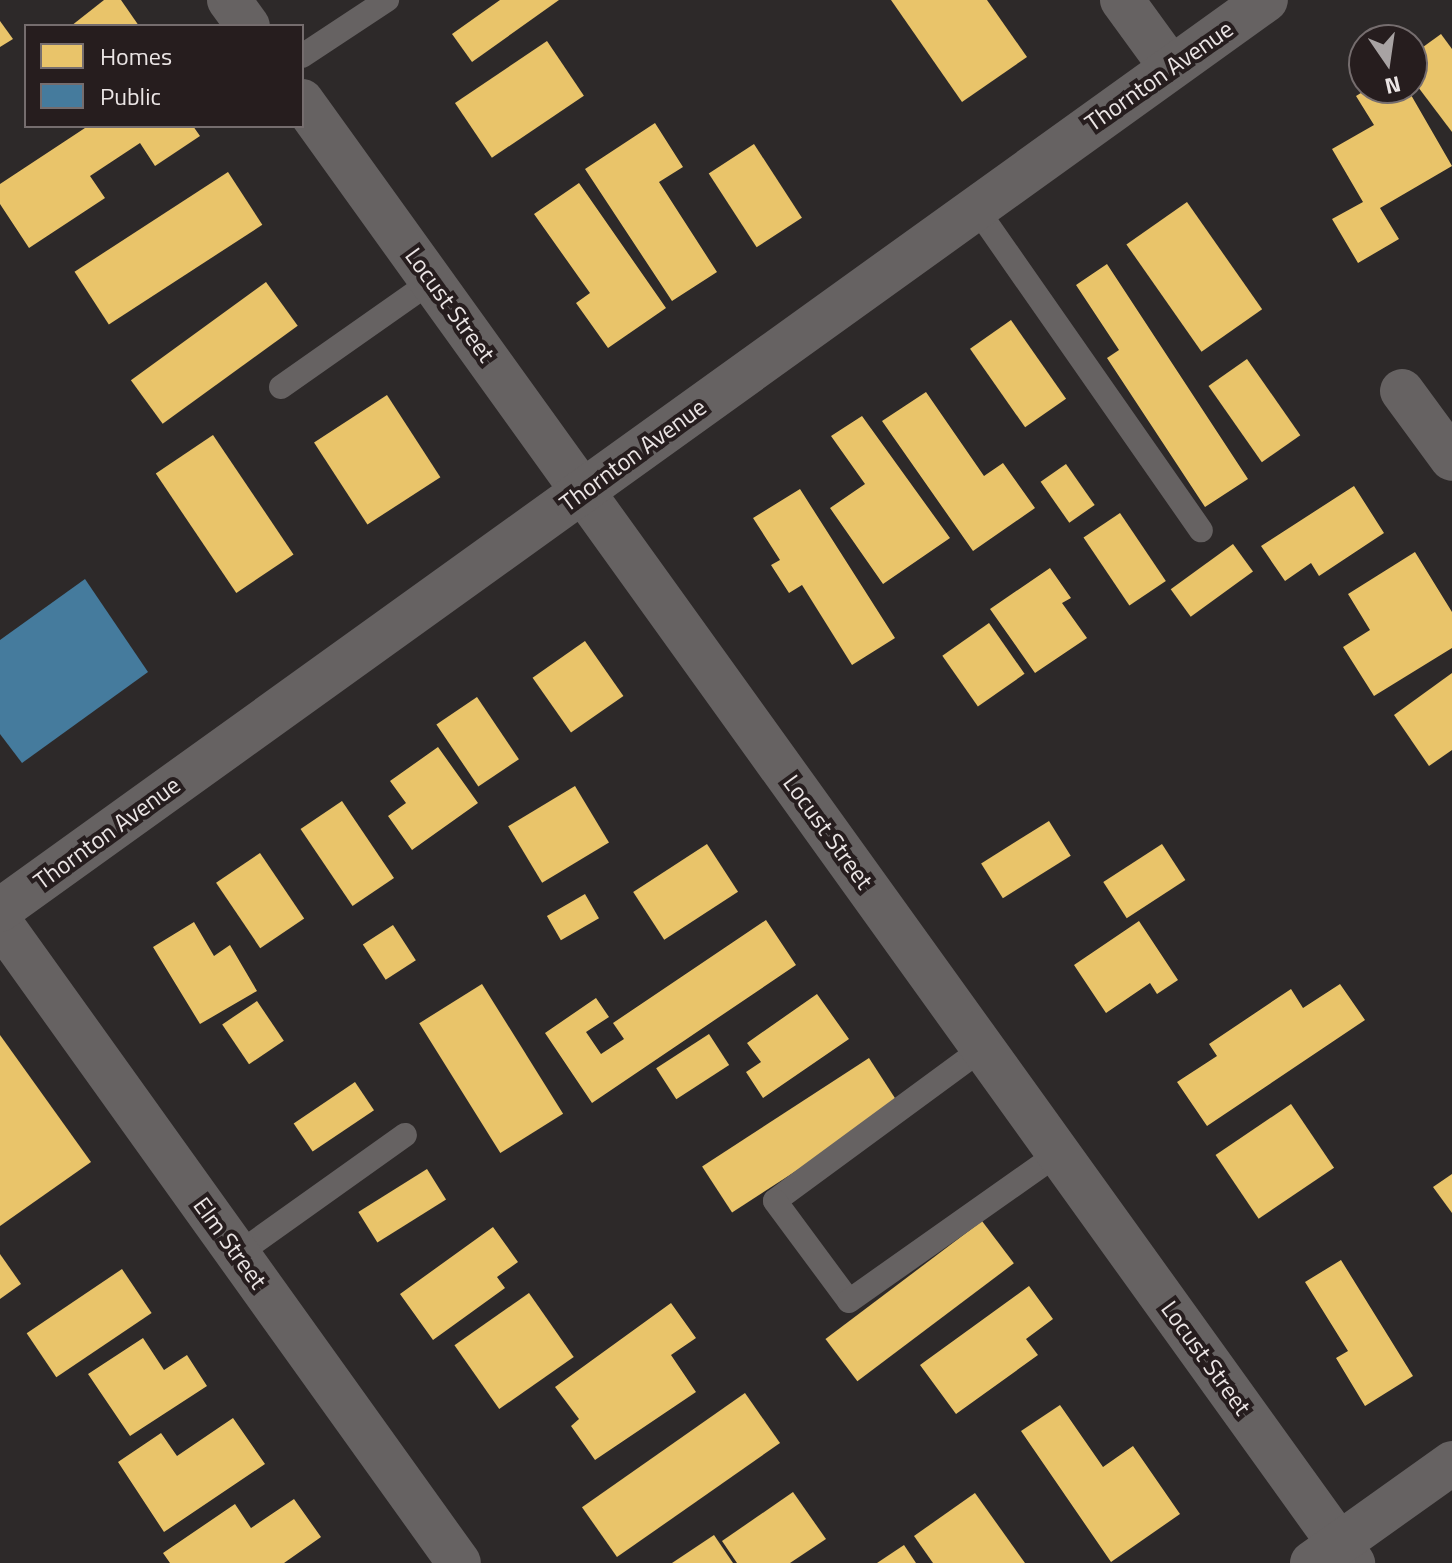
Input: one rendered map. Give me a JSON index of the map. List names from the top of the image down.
{
  "streets": {
    "street": ["Thornton Avenue", "Locust Street", "Elm Street"]
  },
  "crossings": [
    ["Thornton Avenue", "Locust Street"]
  ],
  "legend": ["Homes", "Public"],
  "north": "bottom"
}
